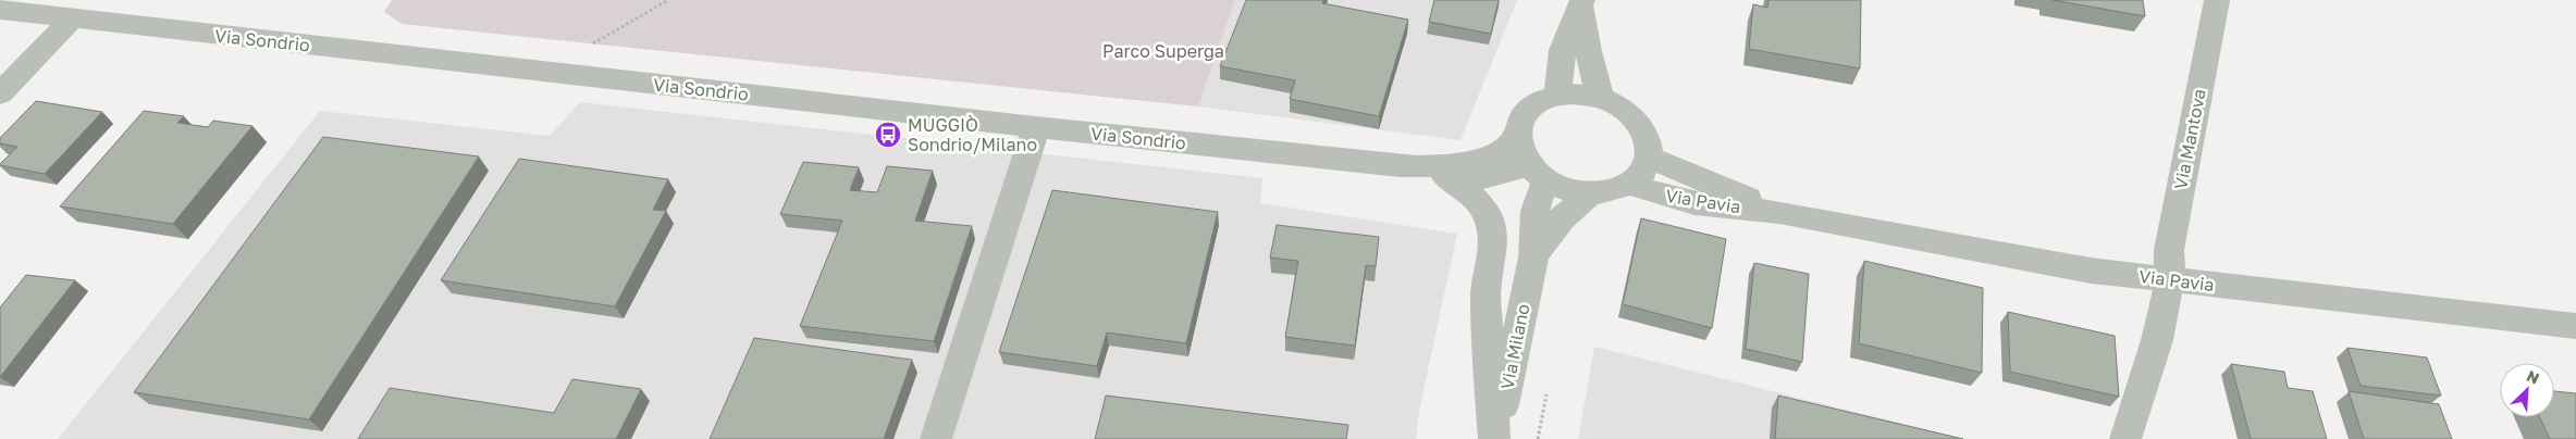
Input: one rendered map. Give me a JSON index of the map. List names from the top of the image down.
{
  "streets": {
    "street": [
      "Via Sondrio",
      "Via Mantova",
      "Via Pavia",
      "Via Milano"
    ]
  },
  "crossings": [
    ["Via Mantova", "Via Pavia"],
    ["Via Pavia", "Via Milano"]
  ],
  "parks": ["Parco Superga"],
  "places": {
    "bus stop": ["MUGGIÒ Sondrio/Milano"]
  },
  "north": "top right"
}
